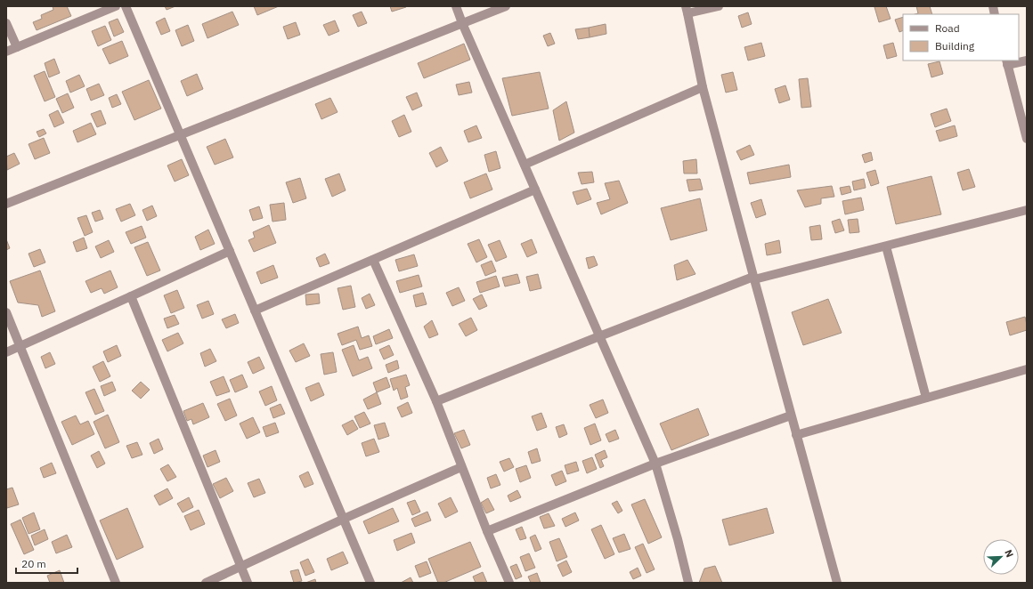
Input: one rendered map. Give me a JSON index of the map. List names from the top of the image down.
{
  "legend": ["Road", "Building"],
  "scale_bar": "20 m",
  "north": "top right"
}
